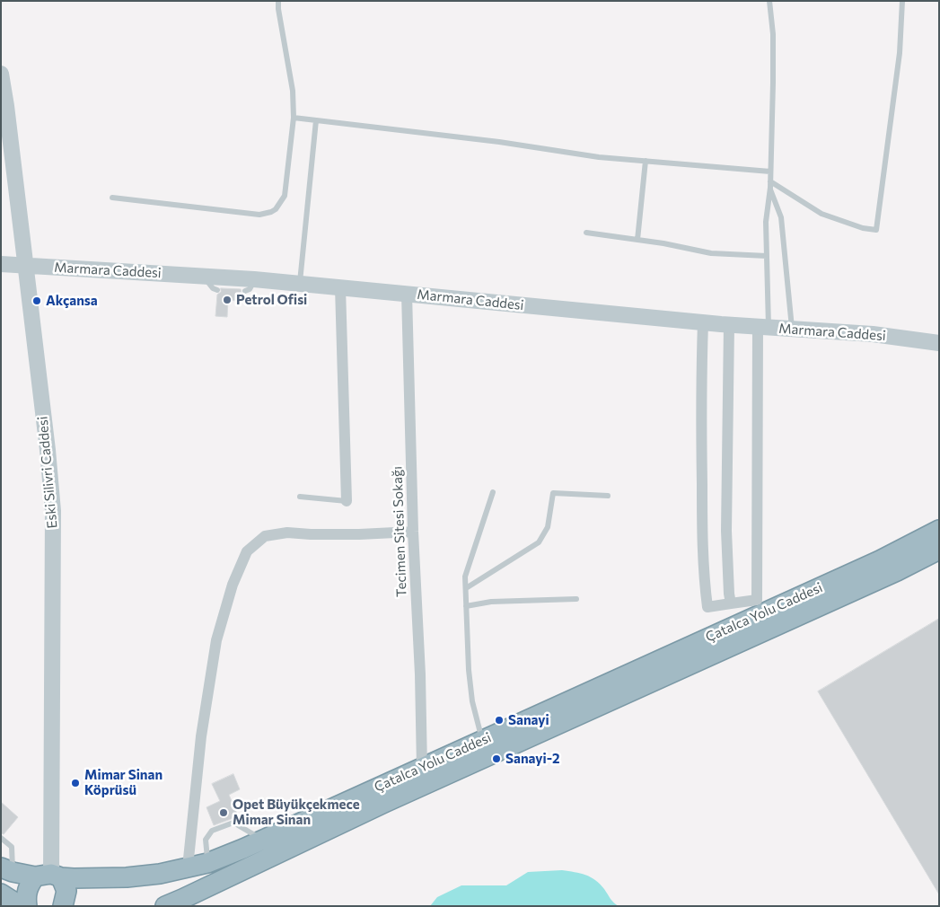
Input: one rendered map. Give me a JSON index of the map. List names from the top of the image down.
{
  "streets": {
    "highway": ["Çatalca Yolu Caddesi"],
    "main road": ["Marmara Caddesi", "Eski Silivri Caddesi"],
    "street": ["Tecimen Sitesi Sokağı"]
  },
  "crossings": [
    ["Marmara Caddesi", "Eski Silivri Caddesi"],
    ["Marmara Caddesi", "Tecimen Sitesi Sokağı"],
    ["Eski Silivri Caddesi", "Çatalca Yolu Caddesi"],
    ["Tecimen Sitesi Sokağı", "Çatalca Yolu Caddesi"]
  ],
  "places": [
    "Petrol Ofisi",
    "Akçansa",
    "Sanayi",
    "Sanayi-2",
    "Mimar Sinan Köprüsü",
    "Opet Büyükçekmece Mimar Sinan"
  ]
}
